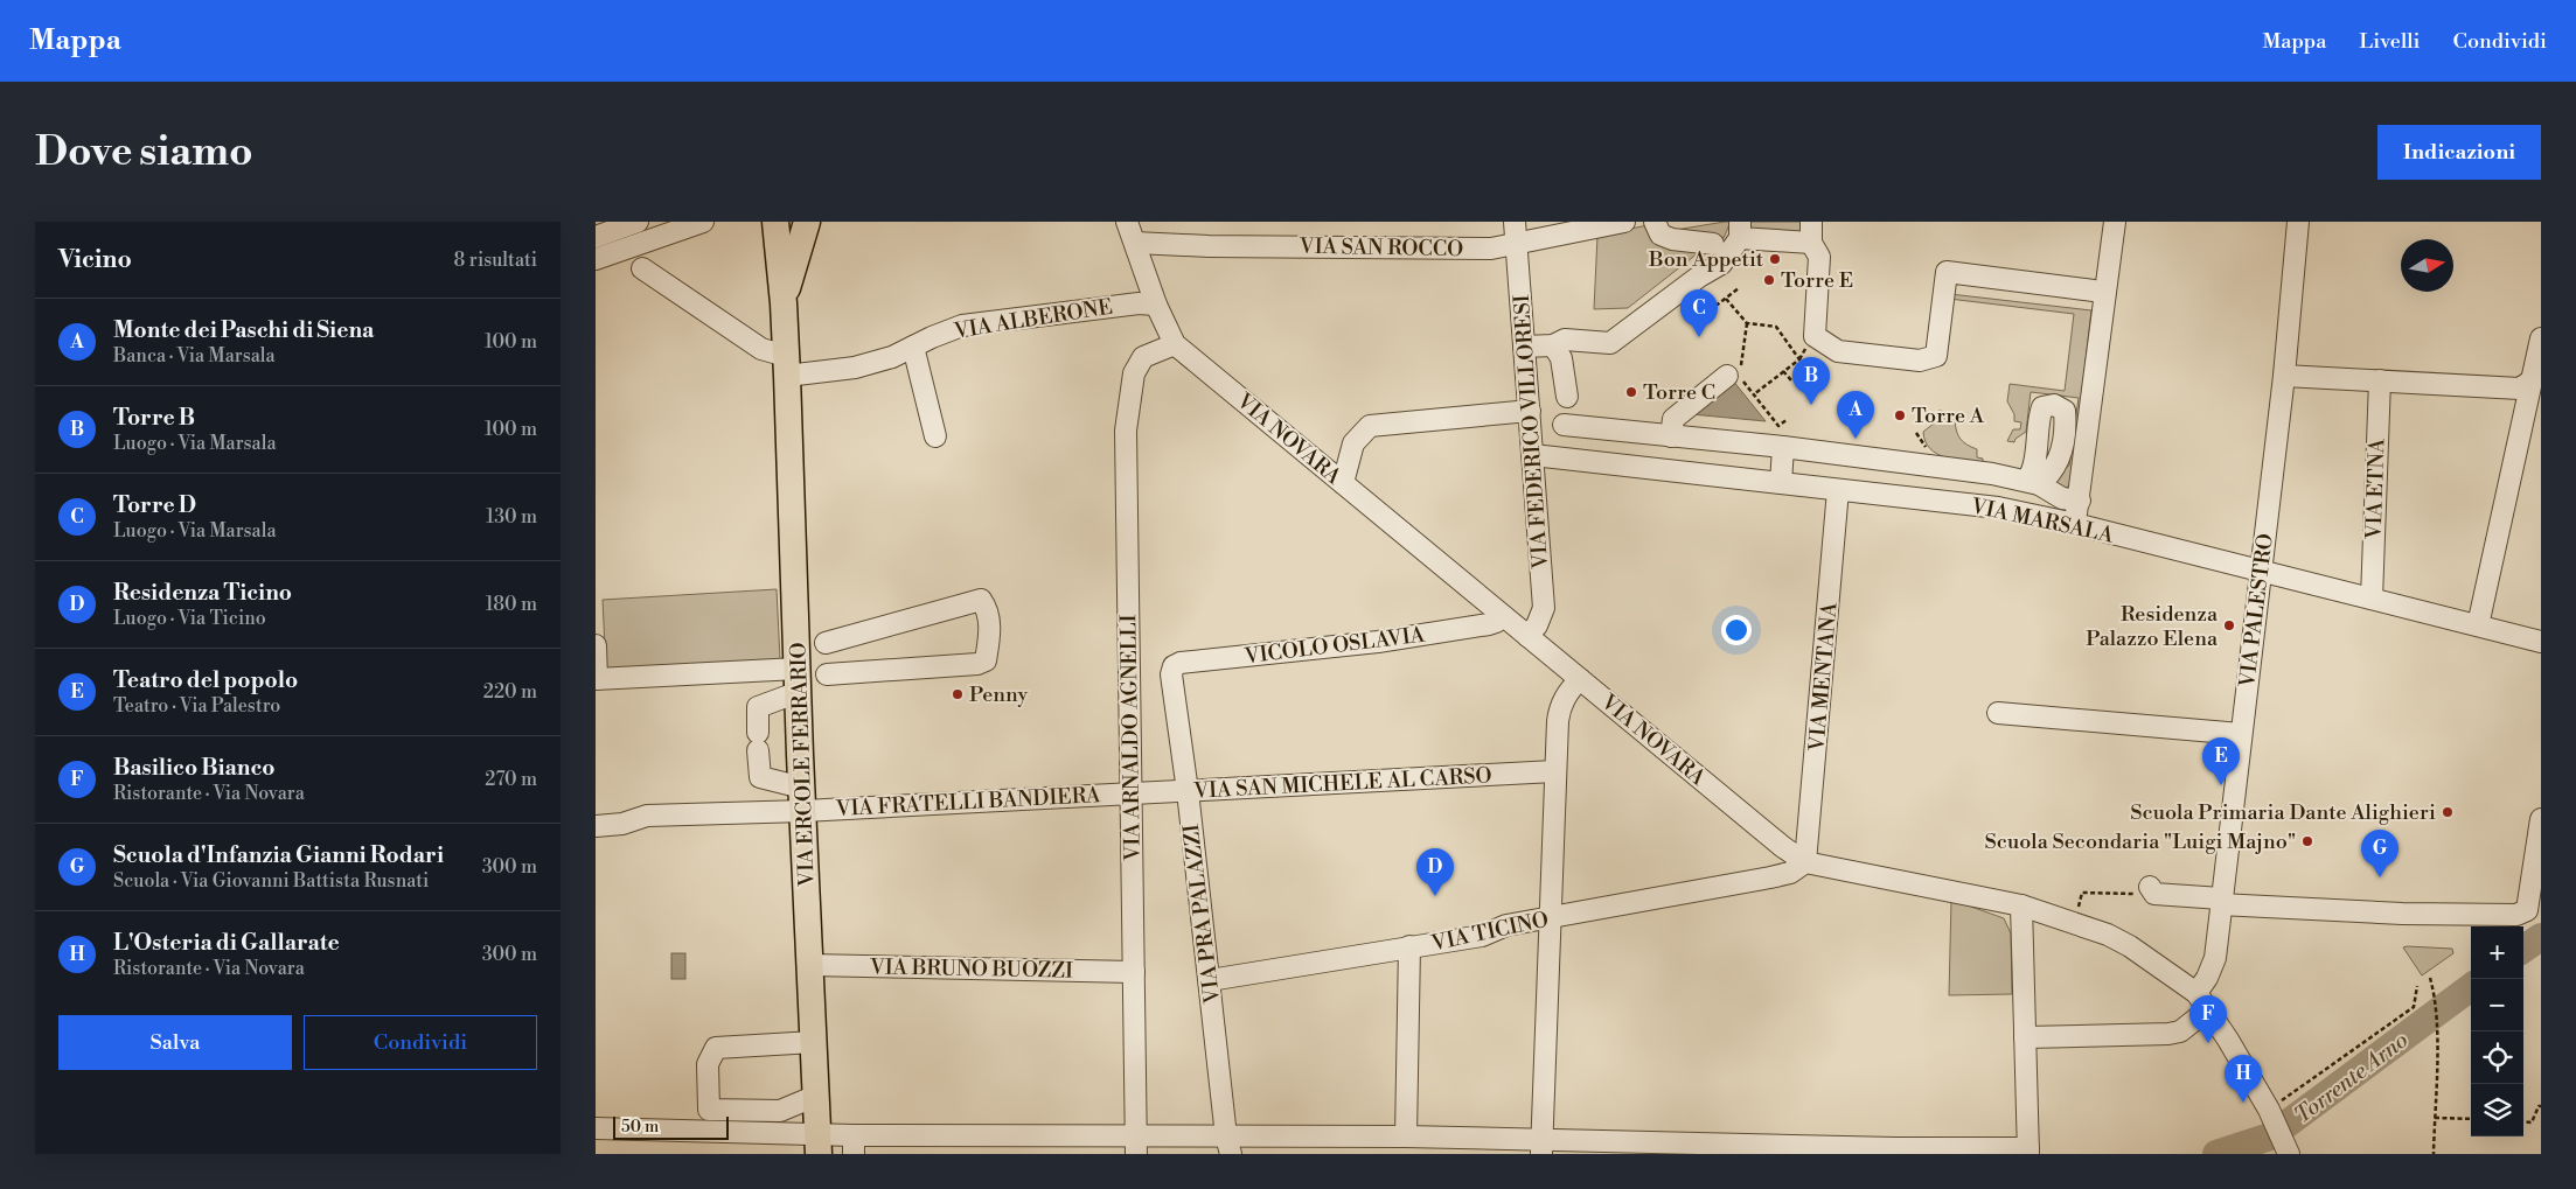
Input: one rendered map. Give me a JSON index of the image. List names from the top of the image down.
{
  "streets": {
    "main road": ["VIA ERCOLE FERRARIO"],
    "street": [
      "VIA SAN ROCCO",
      "VIA ALBERONE",
      "VIA FEDERICO VILLORESI",
      "VIA NOVARA",
      "VIA ETNA",
      "VIA MARSALA",
      "VIA PALESTRO",
      "VICOLO OSLAVIA",
      "VIA MENTANA",
      "VIA ARNALDO AGNELLI",
      "VIA SAN MICHELE AL CARSO",
      "VIA FRATELLI BANDIERA",
      "VIA PRA PALAZZI",
      "VIA TICINO",
      "VIA BRUNO BUOZZI"
    ]
  },
  "crossings": [
    ["VIA SAN ROCCO", "VIA FEDERICO VILLORESI"],
    ["VIA SAN ROCCO", "VIA NOVARA"],
    ["VIA ALBERONE", "VIA NOVARA"],
    ["VIA ALBERONE", "VIA ERCOLE FERRARIO"],
    ["VIA FEDERICO VILLORESI", "VIA NOVARA"],
    ["VIA FEDERICO VILLORESI", "VIA MARSALA"],
    ["VIA NOVARA", "VIA PALESTRO"],
    ["VIA NOVARA", "VICOLO OSLAVIA"],
    ["VIA NOVARA", "VIA MENTANA"],
    ["VIA NOVARA", "VIA ARNALDO AGNELLI"],
    ["VIA NOVARA", "VIA TICINO"],
    ["VIA ETNA", "VIA MARSALA"],
    ["VIA MARSALA", "VIA PALESTRO"],
    ["VIA MARSALA", "VIA MENTANA"],
    ["VICOLO OSLAVIA", "VIA PRA PALAZZI"],
    ["VIA MENTANA", "VIA TICINO"],
    ["VIA ARNALDO AGNELLI", "VIA SAN MICHELE AL CARSO"],
    ["VIA ARNALDO AGNELLI", "VIA FRATELLI BANDIERA"],
    ["VIA ARNALDO AGNELLI", "VIA BRUNO BUOZZI"],
    ["VIA ERCOLE FERRARIO", "VIA FRATELLI BANDIERA"],
    ["VIA ERCOLE FERRARIO", "VIA BRUNO BUOZZI"],
    ["VIA SAN MICHELE AL CARSO", "VIA FRATELLI BANDIERA"],
    ["VIA SAN MICHELE AL CARSO", "VIA PRA PALAZZI"],
    ["VIA PRA PALAZZI", "VIA TICINO"]
  ],
  "water": ["Torrente Arno"],
  "places": [
    "Bon Appetit",
    "Torre E",
    "Torre C",
    "Torre A",
    "Residenza Palazzo Elena",
    "Penny",
    "Scuola Primaria Dante Alighieri",
    "Scuola Secondaria \"Luigi Majno\""
  ],
  "scale_bar": "50 m",
  "north": "right",
  "page": {
    "header": "Mappa",
    "nav": ["Mappa", "Livelli", "Condividi"],
    "buttons": [
      "Indicazioni",
      ["Salva", "Condividi"]
    ],
    "title": "Dove siamo",
    "heading": ["Vicino", "8 risultati"],
    "pins": [
      "C",
      "B",
      "A",
      "E",
      "G",
      "D",
      "F",
      "H"
    ],
    "list": [
      {
        "mark": "A",
        "name": "Monte dei Paschi di Siena",
        "note": "Banca · Via Marsala",
        "value": "100 m"
      },
      {
        "mark": "B",
        "name": "Torre B",
        "note": "Luogo · Via Marsala",
        "value": "100 m"
      },
      {
        "mark": "C",
        "name": "Torre D",
        "note": "Luogo · Via Marsala",
        "value": "130 m"
      },
      {
        "mark": "D",
        "name": "Residenza Ticino",
        "note": "Luogo · Via Ticino",
        "value": "180 m"
      },
      {
        "mark": "E",
        "name": "Teatro del popolo",
        "note": "Teatro · Via Palestro",
        "value": "220 m"
      },
      {
        "mark": "F",
        "name": "Basilico Bianco",
        "note": "Ristorante · Via Novara",
        "value": "270 m"
      },
      {
        "mark": "G",
        "name": "Scuola d'Infanzia Gianni Rodari",
        "note": "Scuola · Via Giovanni Battista Rusnati",
        "value": "300 m"
      },
      {
        "mark": "H",
        "name": "L'Osteria di Gallarate",
        "note": "Ristorante · Via Novara",
        "value": "300 m"
      }
    ],
    "map_buttons": ["+", "−"],
    "scale": "50 m"
  }
}
